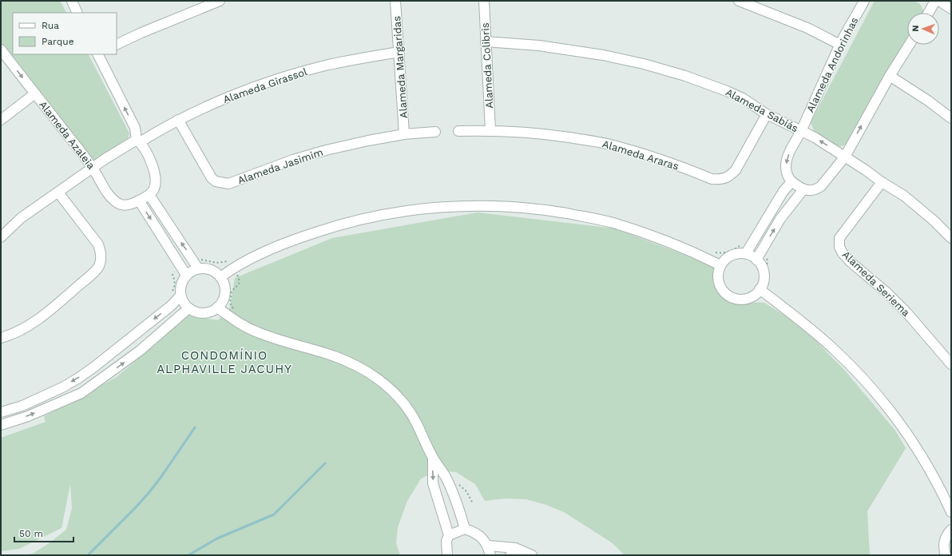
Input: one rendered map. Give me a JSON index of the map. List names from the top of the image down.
{
  "streets": {
    "street": [
      "Alameda Andorinhas",
      "Alameda Colibris",
      "Alameda Margaridas",
      "Alameda Girassol",
      "Alameda Sabiás",
      "Alameda Azaleia",
      "Alameda Araras",
      "Alameda Jasimim",
      "Alameda Seriema"
    ]
  },
  "crossings": [
    ["Alameda Andorinhas", "Alameda Sabiás"],
    ["Alameda Colibris", "Alameda Sabiás"],
    ["Alameda Colibris", "Alameda Araras"],
    ["Alameda Margaridas", "Alameda Girassol"],
    ["Alameda Margaridas", "Alameda Jasimim"],
    ["Alameda Girassol", "Alameda Azaleia"],
    ["Alameda Girassol", "Alameda Jasimim"],
    ["Alameda Sabiás", "Alameda Araras"],
    ["Alameda Sabiás", "Alameda Seriema"]
  ],
  "districts": ["CONDOMÍNIO ALPHAVILLE JACUHY"],
  "legend": ["Rua", "Parque"],
  "scale_bar": "50 m",
  "north": "left"
}
